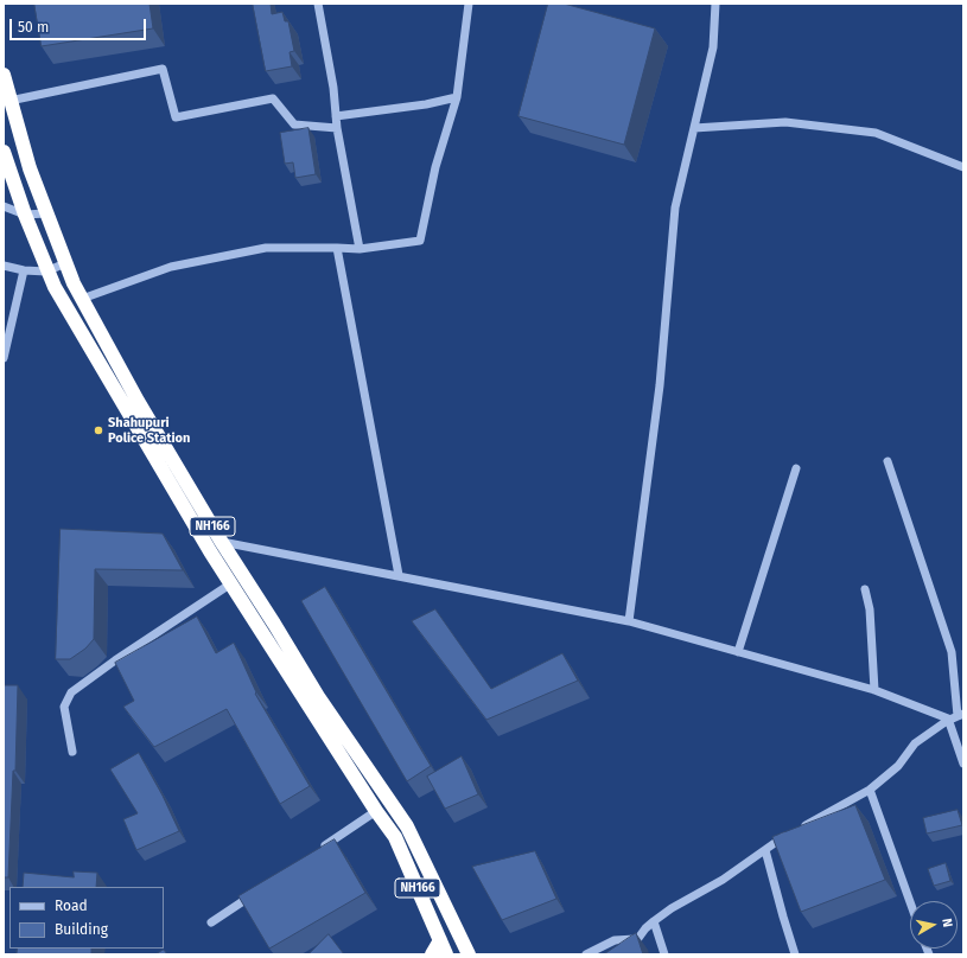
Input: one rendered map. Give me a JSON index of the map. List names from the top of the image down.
{
  "streets": {
    "highway": ["NH166"]
  },
  "places": ["Shahupuri Police Station"],
  "legend": ["Road", "Building"],
  "scale_bar": "50 m",
  "north": "right"
}
